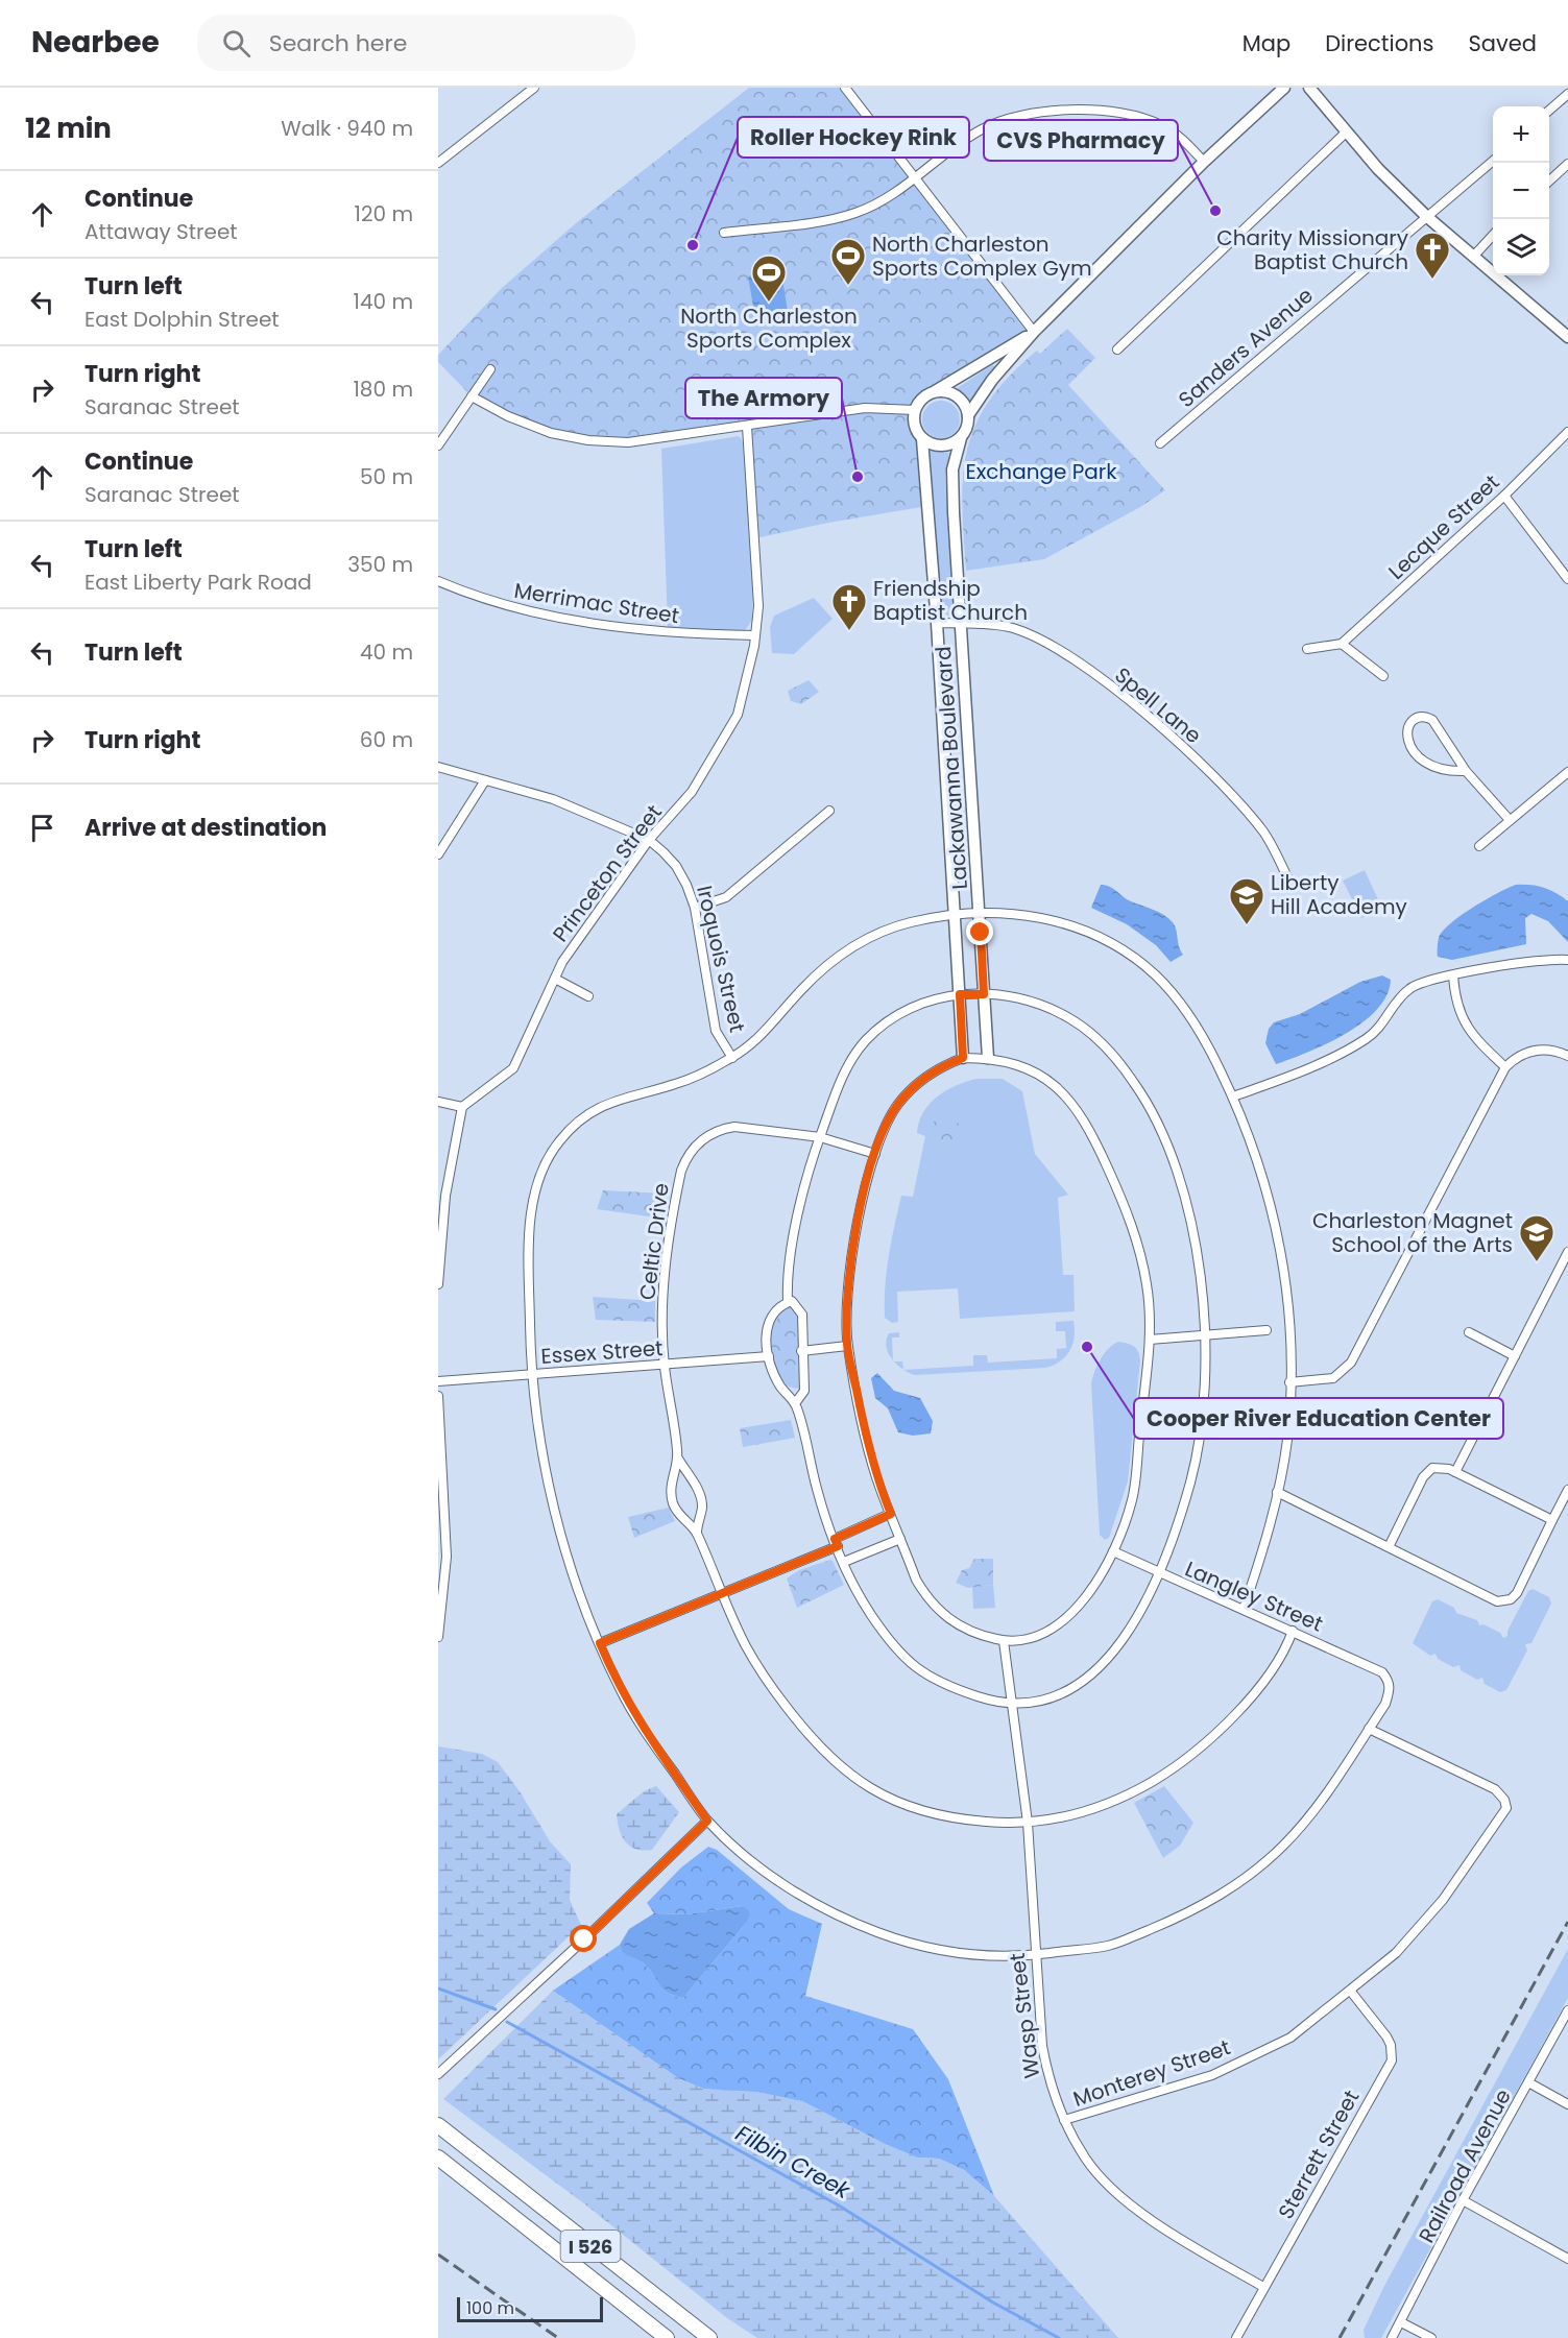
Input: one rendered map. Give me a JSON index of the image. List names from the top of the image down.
{
  "streets": {
    "highway": ["I 526"],
    "street": [
      "Sanders Avenue",
      "Lecque Street",
      "Merrimac Street",
      "Spell Lane",
      "Lackawanna Boulevard",
      "Princeton Street",
      "Iroquois Street",
      "Celtic Drive",
      "Essex Street",
      "Langley Street",
      "Wasp Street",
      "Monterey Street",
      "Sterrett Street",
      "Railroad Avenue"
    ]
  },
  "crossings": [
    ["Merrimac Street", "Princeton Street"],
    ["Spell Lane", "Lackawanna Boulevard"],
    ["Princeton Street", "Iroquois Street"],
    ["Celtic Drive", "Essex Street"],
    ["Celtic Drive", "Langley Street"],
    ["Celtic Drive", "Wasp Street"],
    ["Langley Street", "Monterey Street"],
    ["Wasp Street", "Monterey Street"],
    ["Wasp Street", "Sterrett Street"],
    ["Monterey Street", "Sterrett Street"]
  ],
  "water": ["Filbin Creek"],
  "parks": ["Exchange Park"],
  "places": {
    "other": [
      "CVS Pharmacy",
      "Roller Hockey Rink",
      "The Armory",
      "Cooper River Education Center"
    ],
    "church": ["Charity Missionary Baptist Church", "Friendship Baptist Church"],
    "sports": ["North Charleston Sports Complex Gym", "North Charleston Sports Complex"],
    "school or university": ["Liberty Hill Academy", "Charleston Magnet School of the Arts"]
  },
  "scale_bar": "100 m",
  "page": {
    "header": "Nearbee",
    "search": "Search here",
    "nav": ["Map", "Directions", "Saved"],
    "heading": ["12 min", "Walk · 940 m"],
    "map_buttons": ["+", "−"],
    "list": [
      ["Continue", "Attaway Street", "120 m"],
      ["Turn left", "East Dolphin Street", "140 m"],
      ["Turn right", "Saranac Street", "180 m"],
      ["Continue", "Saranac Street", "50 m"],
      ["Turn left", "East Liberty Park Road", "350 m"],
      ["Turn left", "40 m"],
      ["Turn right", "60 m"],
      "Arrive at destination"
    ],
    "scale": "100 m"
  }
}
